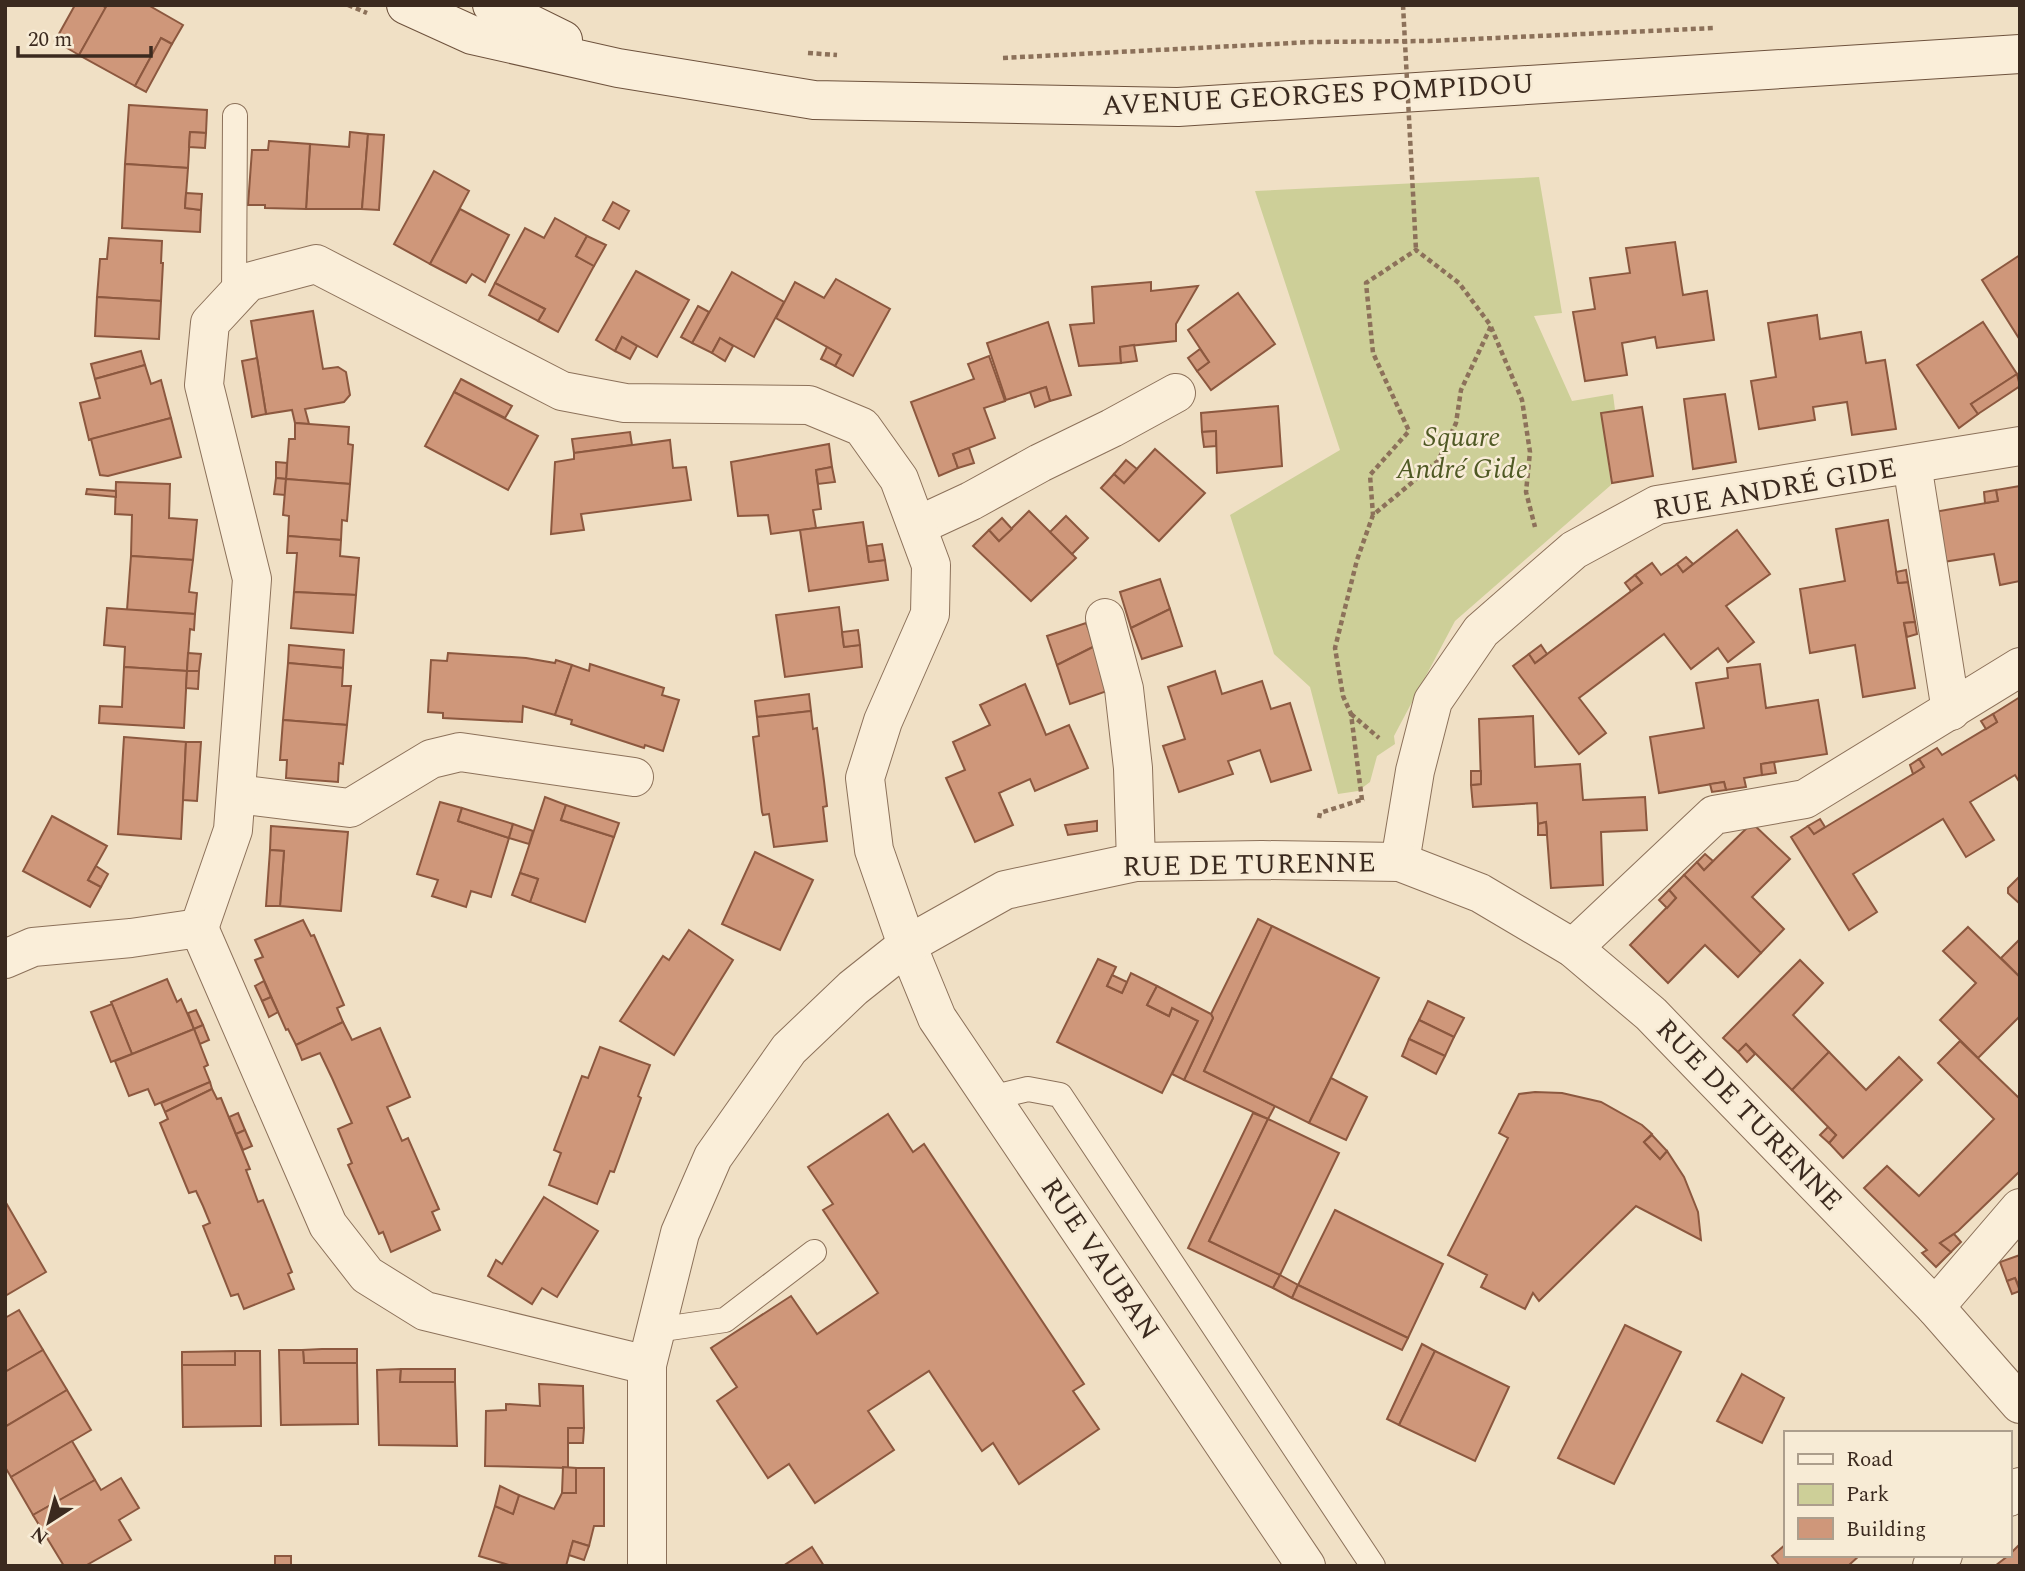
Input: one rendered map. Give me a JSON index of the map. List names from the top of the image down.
{
  "streets": {
    "street": [
      "AVENUE GEORGES POMPIDOU",
      "RUE ANDRÉ GIDE",
      "RUE DE TURENNE",
      "RUE VAUBAN"
    ]
  },
  "crossings": [
    ["RUE ANDRÉ GIDE", "RUE DE TURENNE"],
    ["RUE DE TURENNE", "RUE VAUBAN"]
  ],
  "parks": ["Square André Gide"],
  "legend": ["Road", "Park", "Building"],
  "scale_bar": "20 m",
  "north": "bottom left"
}
